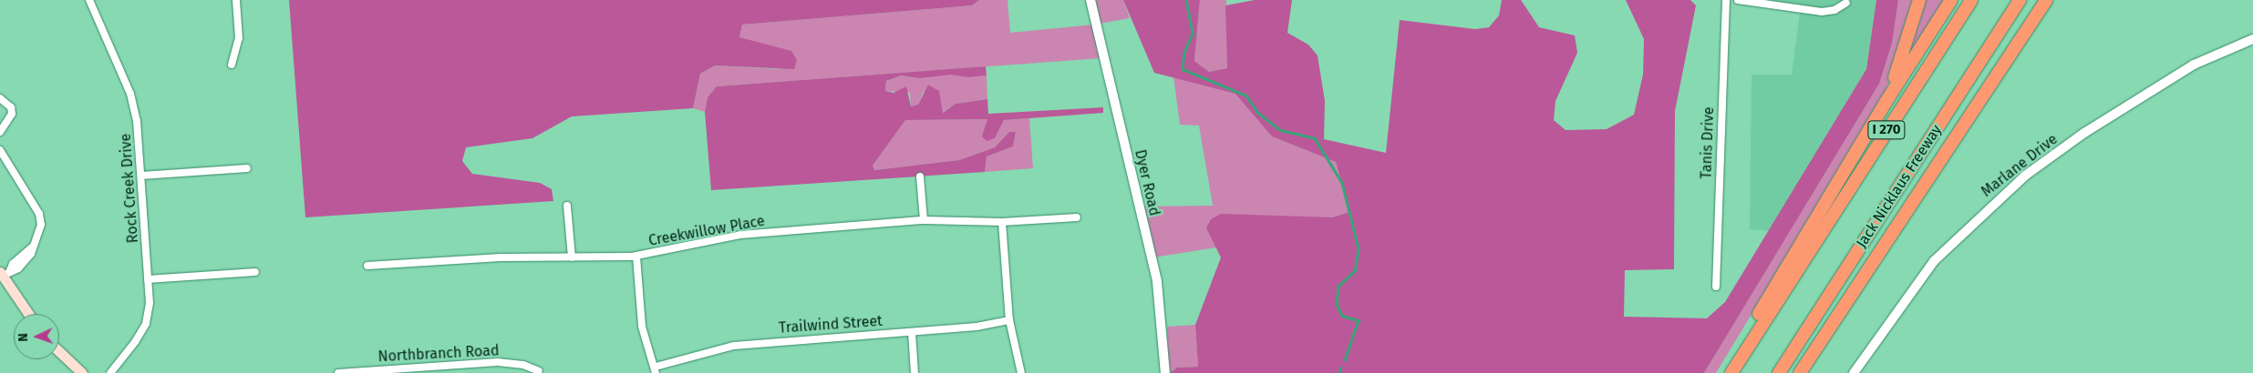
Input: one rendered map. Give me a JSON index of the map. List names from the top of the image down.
{
  "streets": {
    "highway": ["I 270", "Jack Nicklaus Freeway"],
    "street": [
      "Tanis Drive",
      "Marlane Drive",
      "Dyer Road",
      "Rock Creek Drive",
      "Creekwillow Place",
      "Trailwind Street",
      "Northbranch Road"
    ]
  },
  "north": "left"
}
